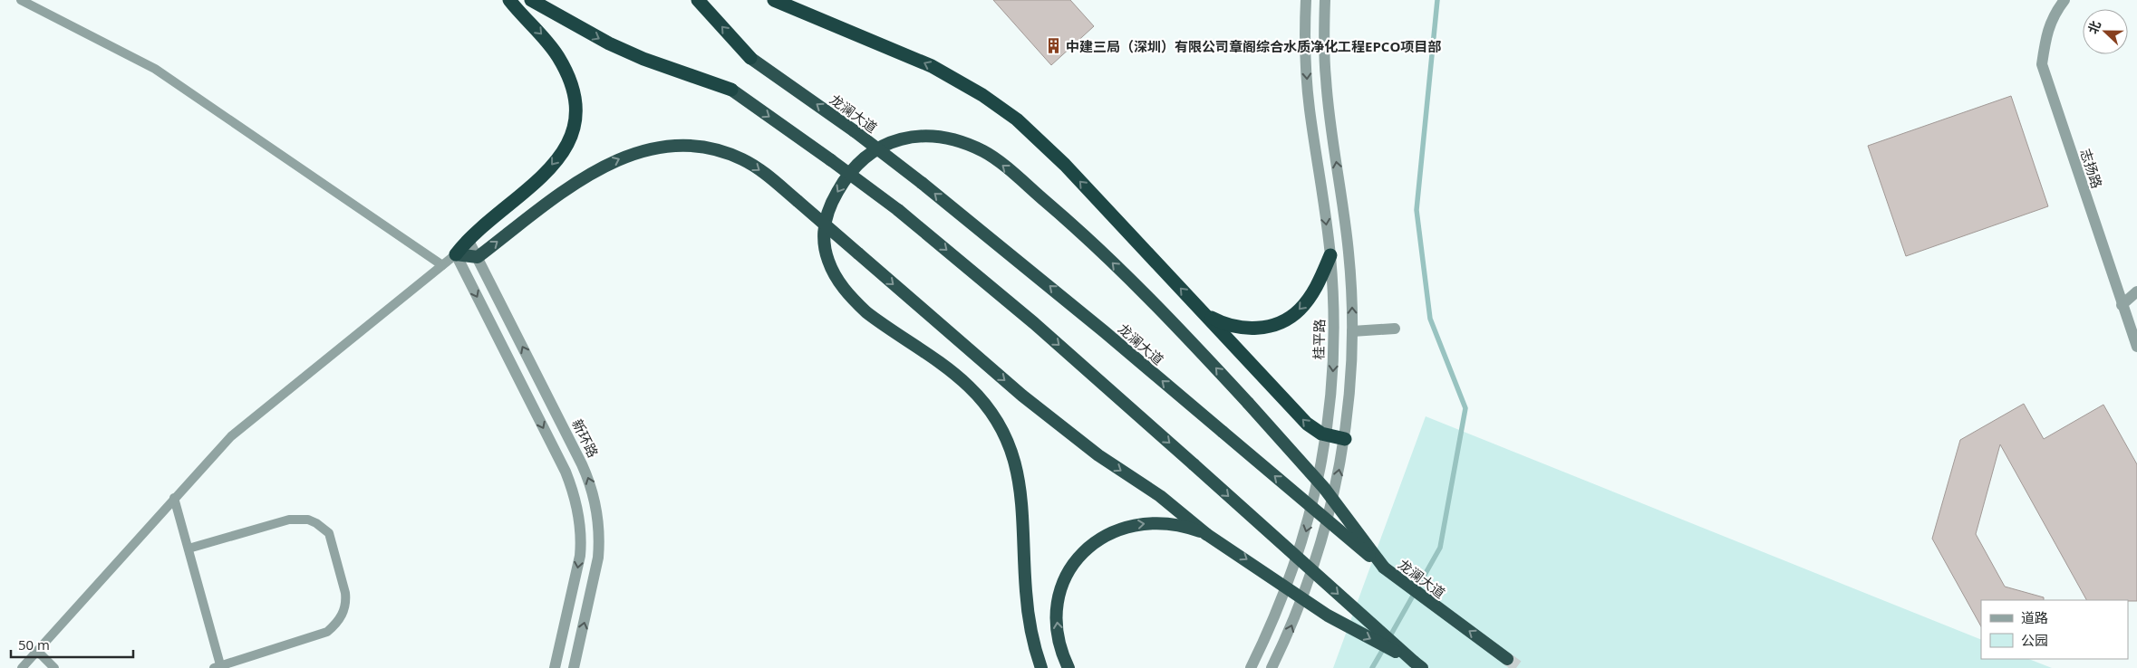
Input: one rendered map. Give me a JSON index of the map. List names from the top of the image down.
{
  "streets": {
    "highway": ["龙澜大道"],
    "street": ["志扬路", "桂平路", "新环路"]
  },
  "places": {
    "building": ["中建三局（深圳）有限公司章阁综合水质净化工程EPCO项目部"]
  },
  "legend": ["道路", "公园"],
  "scale_bar": "50 m",
  "north": "left"
}
